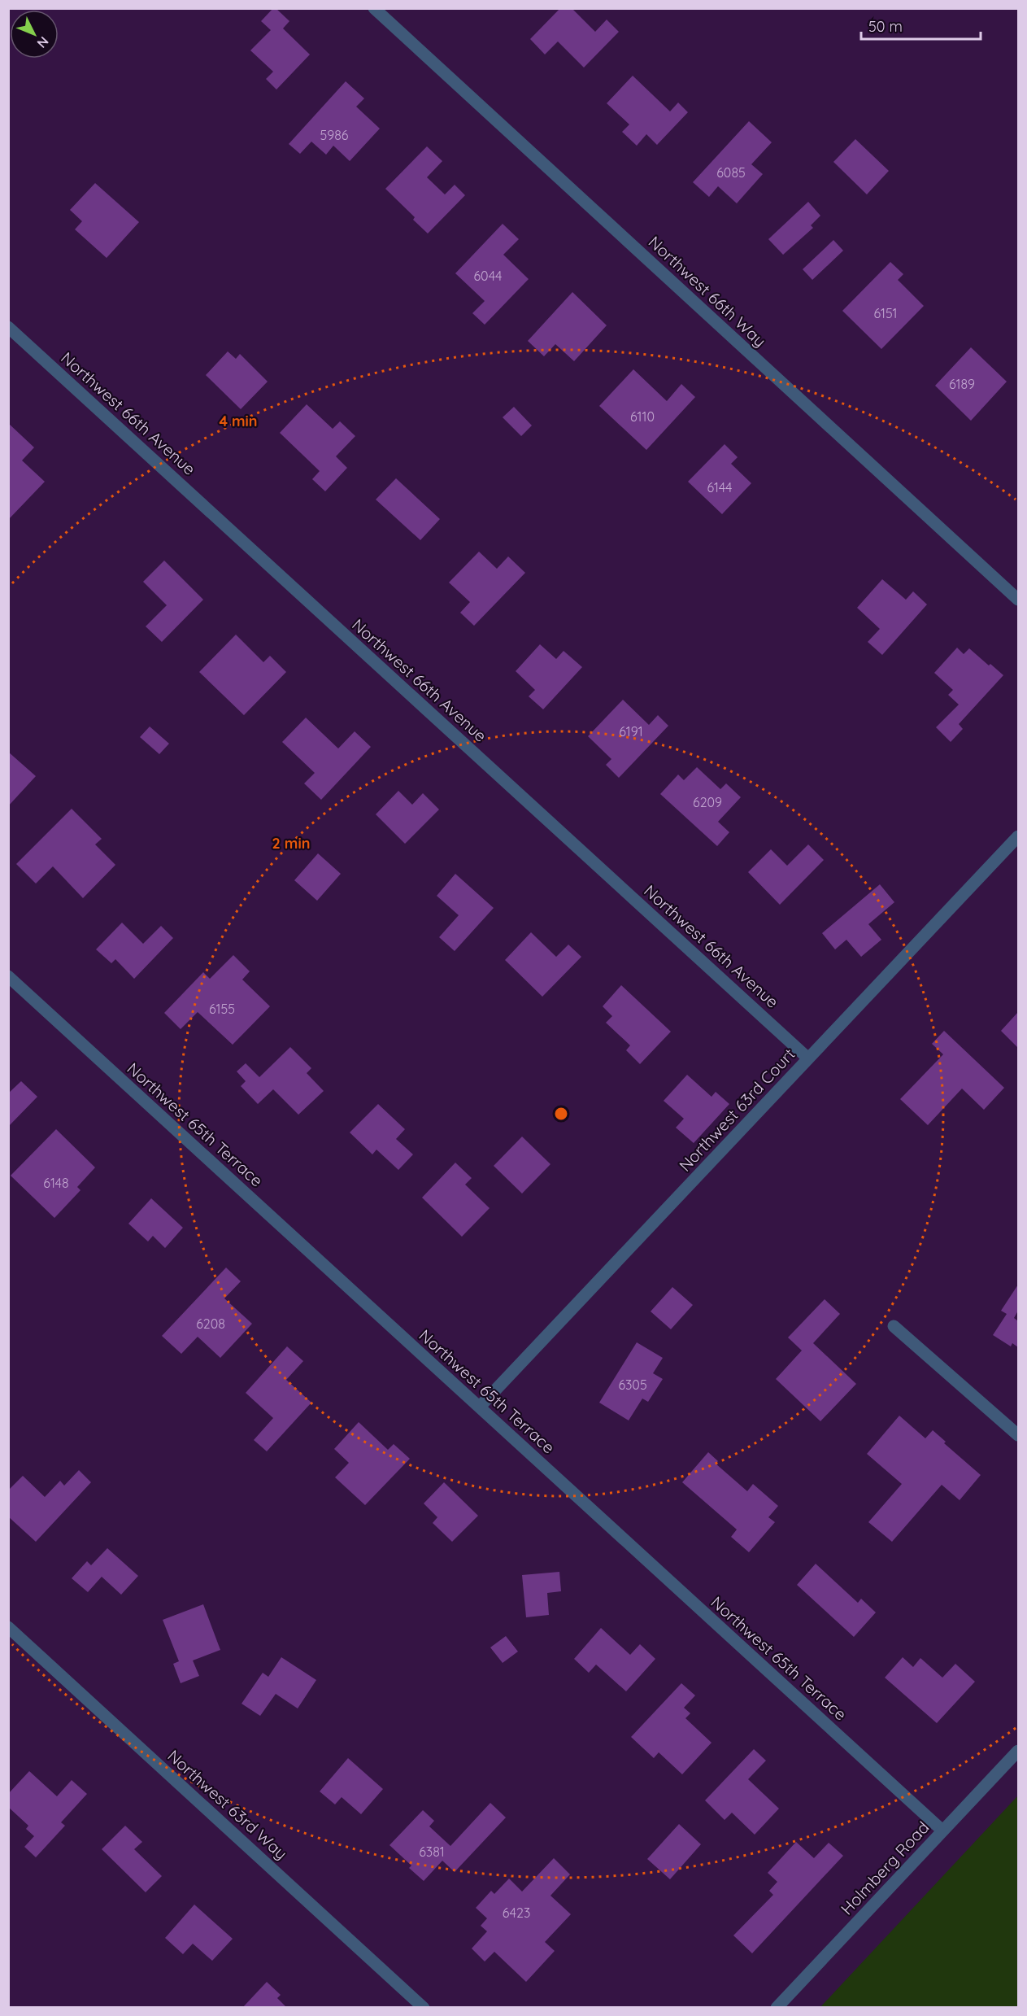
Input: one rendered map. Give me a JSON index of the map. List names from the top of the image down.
{
  "streets": {
    "street": [
      "Northwest 66th Way",
      "Northwest 66th Avenue",
      "Northwest 63rd Court",
      "Northwest 65th Terrace",
      "Northwest 63rd Way",
      "Holmberg Road"
    ]
  },
  "crossings": [
    ["Northwest 66th Avenue", "Northwest 63rd Court"],
    ["Northwest 63rd Court", "Northwest 65th Terrace"],
    ["Northwest 65th Terrace", "Holmberg Road"]
  ],
  "house_numbers": [
    "5986",
    "6085",
    "6044",
    "6151",
    "6189",
    "6110",
    "6144",
    "6191",
    "6209",
    "6155",
    "6148",
    "6208",
    "6305",
    "6381",
    "6423"
  ],
  "scale_bar": "50 m",
  "north": "bottom right",
  "rings": ["4 min", "2 min"]
}
